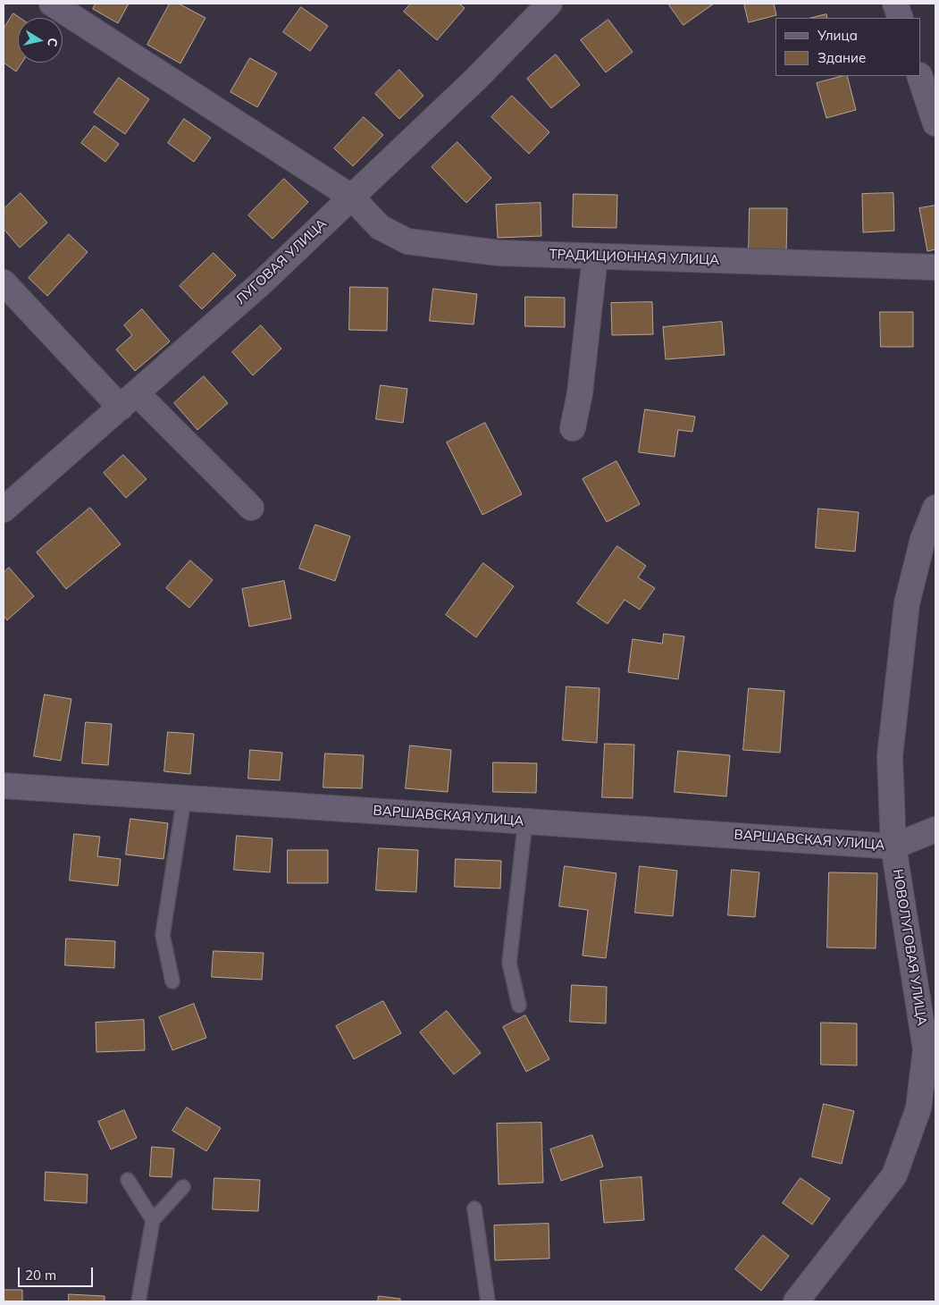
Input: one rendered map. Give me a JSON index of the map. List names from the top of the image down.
{
  "streets": {
    "street": [
      "ТРАДИЦИОННАЯ УЛИЦА",
      "ЛУГОВАЯ УЛИЦА",
      "ВАРШАВСКАЯ УЛИЦА",
      "НОВОЛУГОВАЯ УЛИЦА"
    ]
  },
  "crossings": [
    ["ТРАДИЦИОННАЯ УЛИЦА", "ЛУГОВАЯ УЛИЦА"],
    ["ВАРШАВСКАЯ УЛИЦА", "НОВОЛУГОВАЯ УЛИЦА"]
  ],
  "legend": ["Улица", "Здание"],
  "scale_bar": "20 m",
  "north": "right"
}
